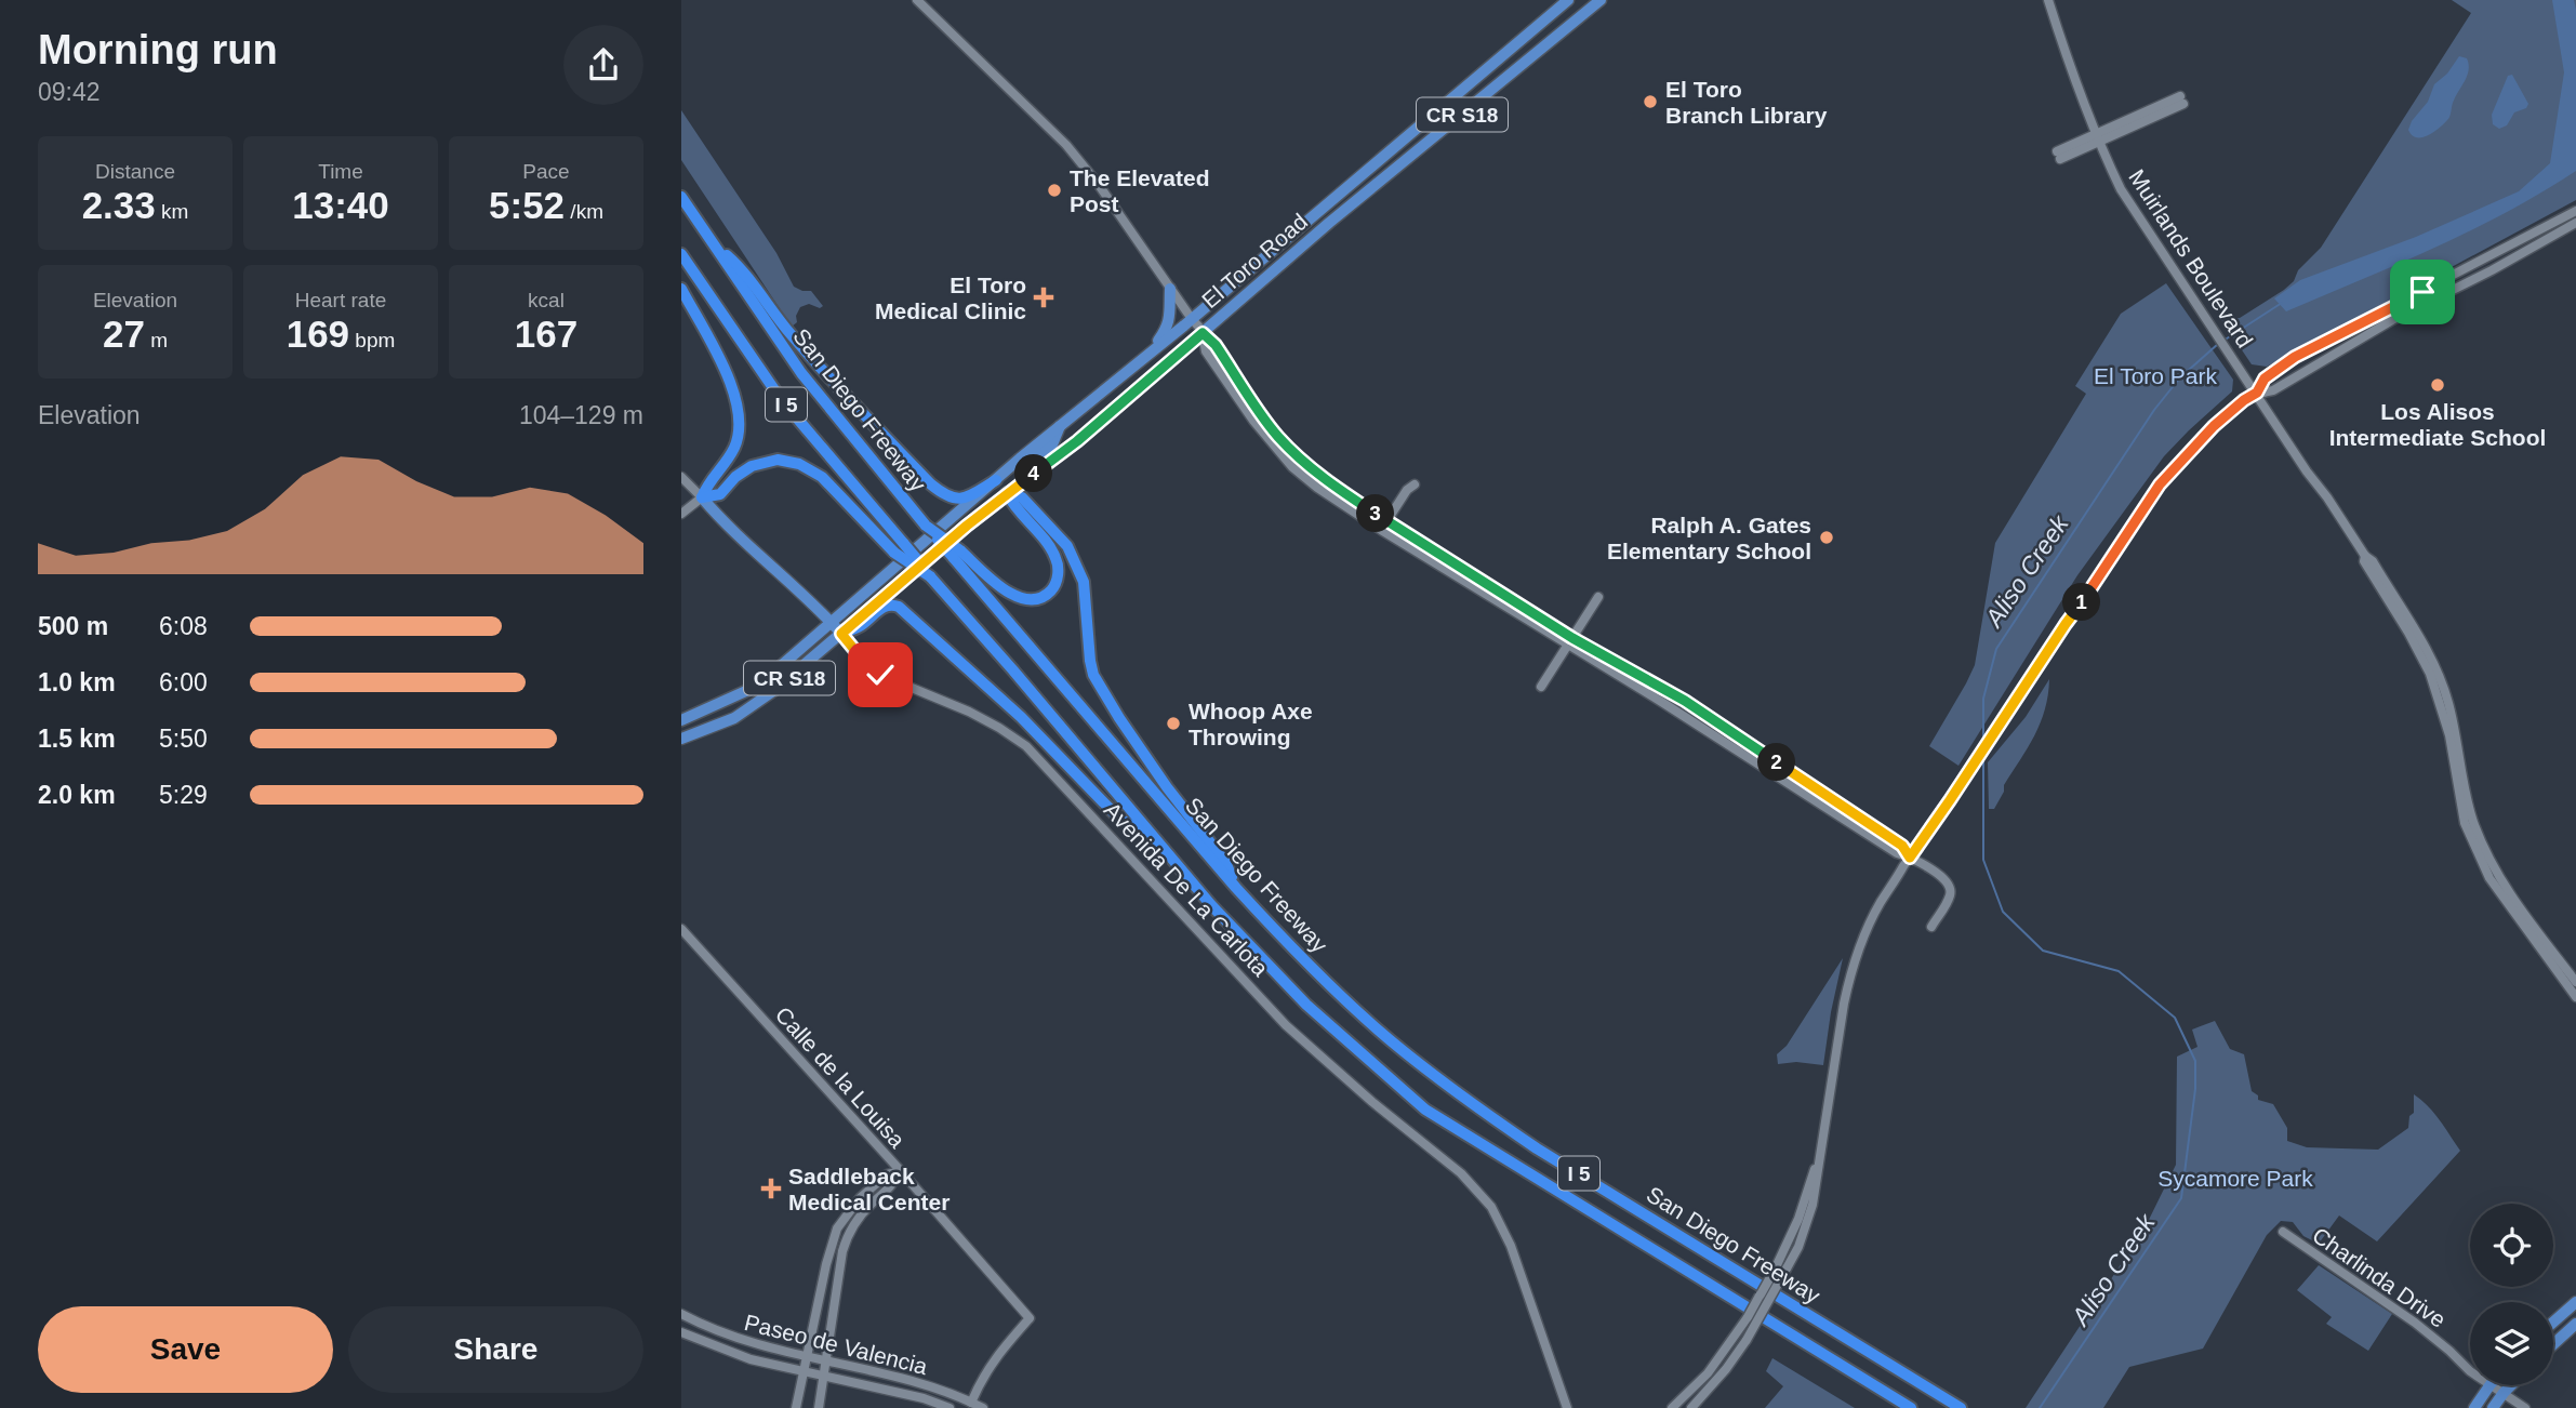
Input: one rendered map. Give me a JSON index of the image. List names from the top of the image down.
{
  "streets": {
    "highway": ["I 5", "San Diego Freeway"],
    "main road": [
      "CR S18",
      "Muirlands Boulevard",
      "El Toro Road",
      "Avenida De La Carlota",
      "Calle de la Louisa",
      "Charlinda Drive",
      "Paseo de Valencia"
    ]
  },
  "crossings": [
    ["El Toro Road", "Avenida De La Carlota"],
    ["I 5", "San Diego Freeway"],
    ["Calle de la Louisa", "Paseo de Valencia"]
  ],
  "water": ["Aliso Creek"],
  "parks": ["El Toro Park", "Sycamore Park"],
  "places": {
    "other": [
      "El Toro Branch Library",
      "The Elevated Post",
      "Los Alisos Intermediate School",
      "Ralph A. Gates Elementary School",
      "Whoop Axe Throwing"
    ],
    "health": ["El Toro Medical Clinic", "Saddleback Medical Center"]
  },
  "page": {
    "heading": ["Morning run", "09:42"],
    "stats": [
      ["Distance", "2.33 km"],
      ["Time", "13:40"],
      ["Pace", "5:52 /km"],
      ["Elevation", "27 m"],
      ["Heart rate", "169 bpm"],
      ["kcal", "167"]
    ],
    "chart": ["Elevation", "104–129 m"],
    "pins": [
      "4",
      "3",
      "1",
      "2"
    ],
    "list": [
      {
        "name": "500 m",
        "note": "6:08"
      },
      {
        "name": "1.0 km",
        "note": "6:00"
      },
      {
        "name": "1.5 km",
        "note": "5:50"
      },
      {
        "name": "2.0 km",
        "note": "5:29"
      }
    ],
    "buttons": ["Save", "Share"]
  }
}
